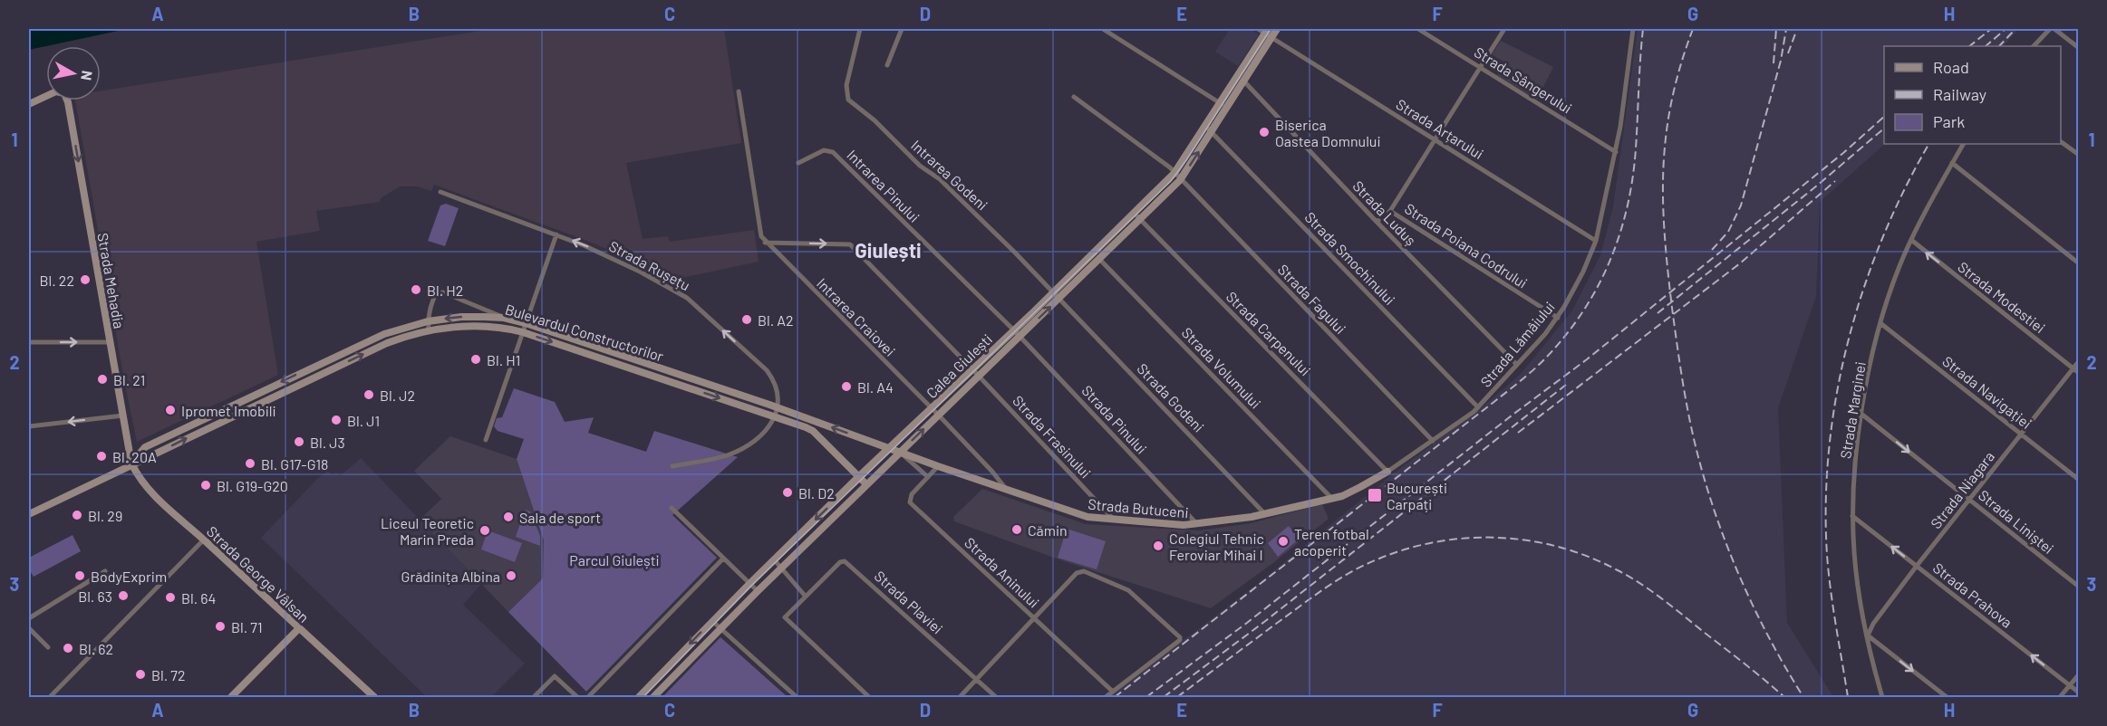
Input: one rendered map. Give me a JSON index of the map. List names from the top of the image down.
{
  "streets": {
    "street": [
      "Strada Sângerului",
      "Strada Arțarului",
      "Intrarea Godeni",
      "Intrarea Pinului",
      "Strada Luduș",
      "Strada Poiana Codrului",
      "Strada Smochinului",
      "Strada Rușețu",
      "Strada Mehadia",
      "Strada Modestiei",
      "Strada Fagului",
      "Intrarea Craiovei",
      "Bulevardul Constructorilor",
      "Strada Carpenului",
      "Strada Lămâiului",
      "Calea Giulești",
      "Strada Volumului",
      "Strada Navigației",
      "Strada Godeni",
      "Strada Marginei",
      "Strada Pinului",
      "Strada Frasinului",
      "Strada Niagara",
      "Strada Butuceni",
      "Strada Liniștei",
      "Strada Aninului",
      "Strada George Vâlsan",
      "Strada Prahova",
      "Strada Plaviei"
    ]
  },
  "crossings": [
    ["Strada Sângerului", "Strada Lămâiului"],
    ["Strada Arțarului", "Strada Lămâiului"],
    ["Strada Arțarului", "Calea Giulești"],
    ["Intrarea Godeni", "Calea Giulești"],
    ["Intrarea Godeni", "Strada Godeni"],
    ["Intrarea Pinului", "Calea Giulești"],
    ["Intrarea Pinului", "Strada Pinului"],
    ["Strada Luduș", "Strada Lămâiului"],
    ["Strada Luduș", "Calea Giulești"],
    ["Strada Poiana Codrului", "Strada Lămâiului"],
    ["Strada Smochinului", "Strada Lămâiului"],
    ["Strada Smochinului", "Calea Giulești"],
    ["Strada Rușețu", "Bulevardul Constructorilor"],
    ["Strada Mehadia", "Bulevardul Constructorilor"],
    ["Strada Mehadia", "Strada George Vâlsan"],
    ["Strada Modestiei", "Strada Marginei"],
    ["Strada Modestiei", "Strada Niagara"],
    ["Strada Fagului", "Strada Lămâiului"],
    ["Strada Fagului", "Calea Giulești"],
    ["Intrarea Craiovei", "Calea Giulești"],
    ["Intrarea Craiovei", "Strada Frasinului"],
    ["Intrarea Craiovei", "Strada Butuceni"],
    ["Bulevardul Constructorilor", "Calea Giulești"],
    ["Bulevardul Constructorilor", "Strada Butuceni"],
    ["Bulevardul Constructorilor", "Strada George Vâlsan"],
    ["Strada Carpenului", "Strada Lămâiului"],
    ["Strada Carpenului", "Calea Giulești"],
    ["Strada Carpenului", "Strada Butuceni"],
    ["Strada Lămâiului", "Strada Butuceni"],
    ["Calea Giulești", "Strada Volumului"],
    ["Calea Giulești", "Strada Godeni"],
    ["Calea Giulești", "Strada Pinului"],
    ["Calea Giulești", "Strada Frasinului"],
    ["Calea Giulești", "Strada Butuceni"],
    ["Strada Volumului", "Strada Butuceni"],
    ["Strada Navigației", "Strada Marginei"],
    ["Strada Navigației", "Strada Niagara"],
    ["Strada Godeni", "Strada Butuceni"],
    ["Strada Marginei", "Strada Niagara"],
    ["Strada Marginei", "Strada Liniștei"],
    ["Strada Marginei", "Strada Prahova"],
    ["Strada Pinului", "Strada Butuceni"],
    ["Strada Frasinului", "Strada Butuceni"],
    ["Strada Niagara", "Strada Liniștei"],
    ["Strada Niagara", "Strada Prahova"],
    ["Strada Butuceni", "Strada Aninului"]
  ],
  "one_way": [
    "Strada Rușețu",
    "Strada Mehadia",
    "Strada Modestiei",
    "Strada Frasinului",
    "Strada Liniștei",
    "Strada Prahova"
  ],
  "districts": ["Giulești"],
  "parks": ["Parcul Giulești"],
  "places": {
    "other": [
      "Biserica Oastea Domnului",
      "Bl. 22",
      "Bl. H2",
      "Bl. A2",
      "Bl. H1",
      "Bl. 21",
      "Bl. A4",
      "Bl. J2",
      "Ipromet Imobili",
      "Bl. J1",
      "Bl. J3",
      "Bl. 20A",
      "Bl. G17-G18",
      "Bl. G19-G20",
      "Bl. D2",
      "Bl. 29",
      "Sala de sport",
      "Cămin",
      "Liceul Teoretic Marin Preda",
      "Teren fotbal acoperit",
      "Colegiul Tehnic Feroviar Mihai I",
      "BodyExprim",
      "Grădinița Albina",
      "Bl. 63",
      "Bl. 64",
      "Bl. 71",
      "Bl. 62",
      "Bl. 72"
    ],
    "transit": ["București Carpați"]
  },
  "legend": ["Road", "Railway", "Park"],
  "north": "right",
  "grid": {
    "columns": [
      "A",
      "B",
      "C",
      "D",
      "E",
      "F",
      "G",
      "H"
    ],
    "rows": ["1", "2", "3"]
  }
}
